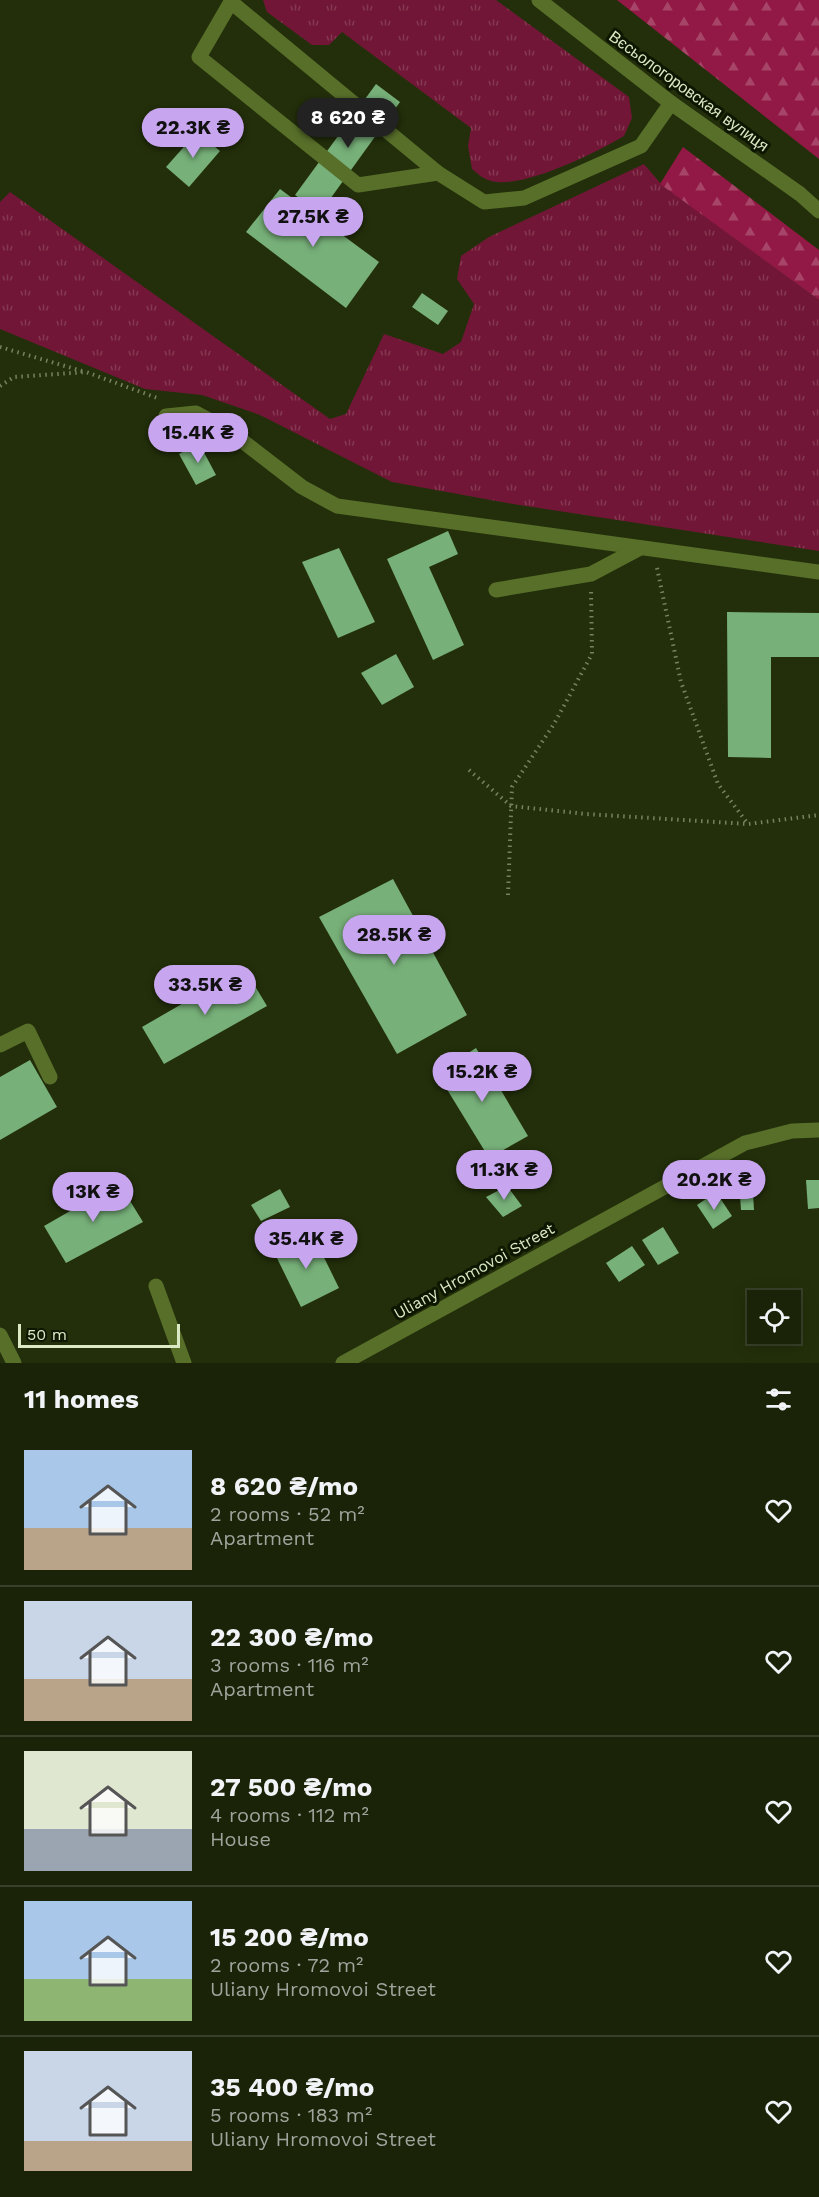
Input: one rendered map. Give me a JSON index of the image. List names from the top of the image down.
{
  "streets": {
    "street": ["Вєсьологоровская вулиця", "Uliany Hromovoi Street"]
  },
  "scale_bar": "50 m",
  "page": {
    "price": [
      "8 620 ₴",
      "22.3K ₴",
      "27.5K ₴",
      "15.4K ₴",
      "28.5K ₴",
      "33.5K ₴",
      "15.2K ₴",
      "11.3K ₴",
      "20.2K ₴",
      "13K ₴",
      "35.4K ₴"
    ],
    "scale": "50 m",
    "heading": "11 homes",
    "list": [
      {
        "name": "8 620 ₴/mo",
        "note": "2 rooms · 52 m² · Apartment"
      },
      {
        "name": "22 300 ₴/mo",
        "note": "3 rooms · 116 m² · Apartment"
      },
      {
        "name": "27 500 ₴/mo",
        "note": "4 rooms · 112 m² · House"
      },
      {
        "name": "15 200 ₴/mo",
        "note": "2 rooms · 72 m² · Uliany Hromovoi Street"
      },
      {
        "name": "35 400 ₴/mo",
        "note": "5 rooms · 183 m² · Uliany Hromovoi Street"
      }
    ]
  }
}
